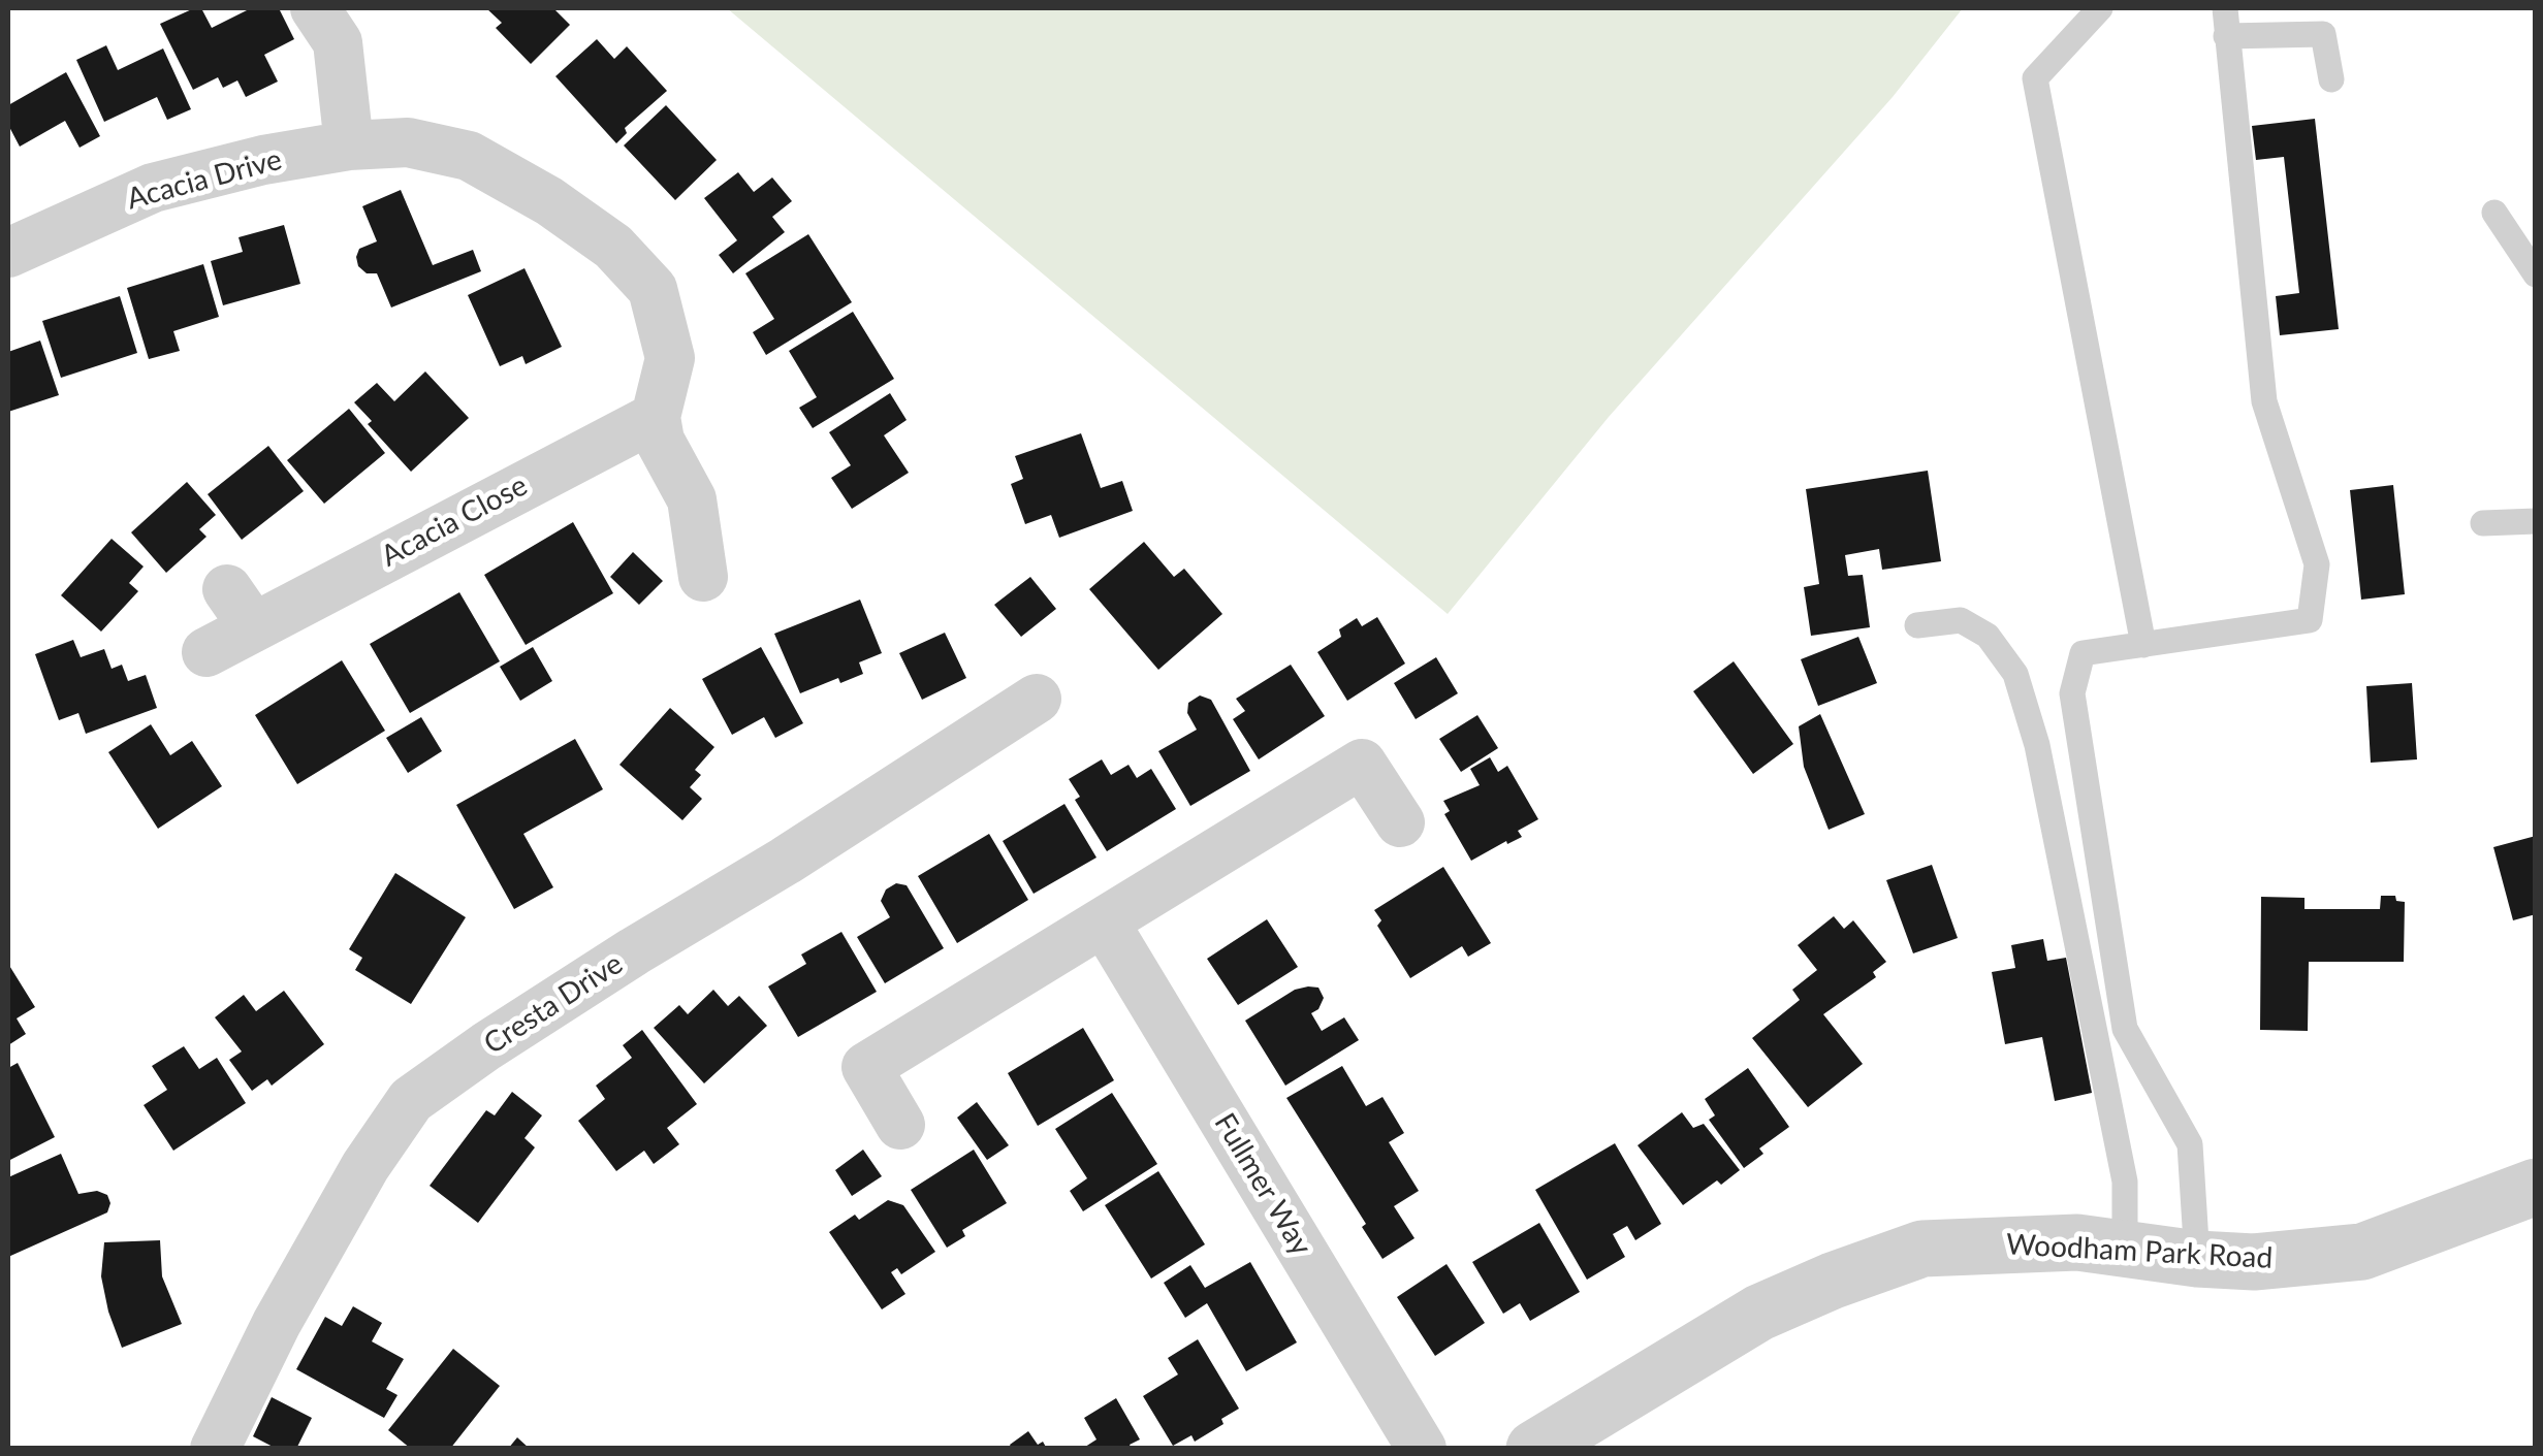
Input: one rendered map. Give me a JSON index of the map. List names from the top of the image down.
{
  "streets": {
    "street": [
      "Acacia Drive",
      "Acacia Close",
      "Cresta Drive",
      "Fullmer Way",
      "Woodham Park Road"
    ]
  },
  "crossings": [
    ["Acacia Drive", "Acacia Close"]
  ]
}
